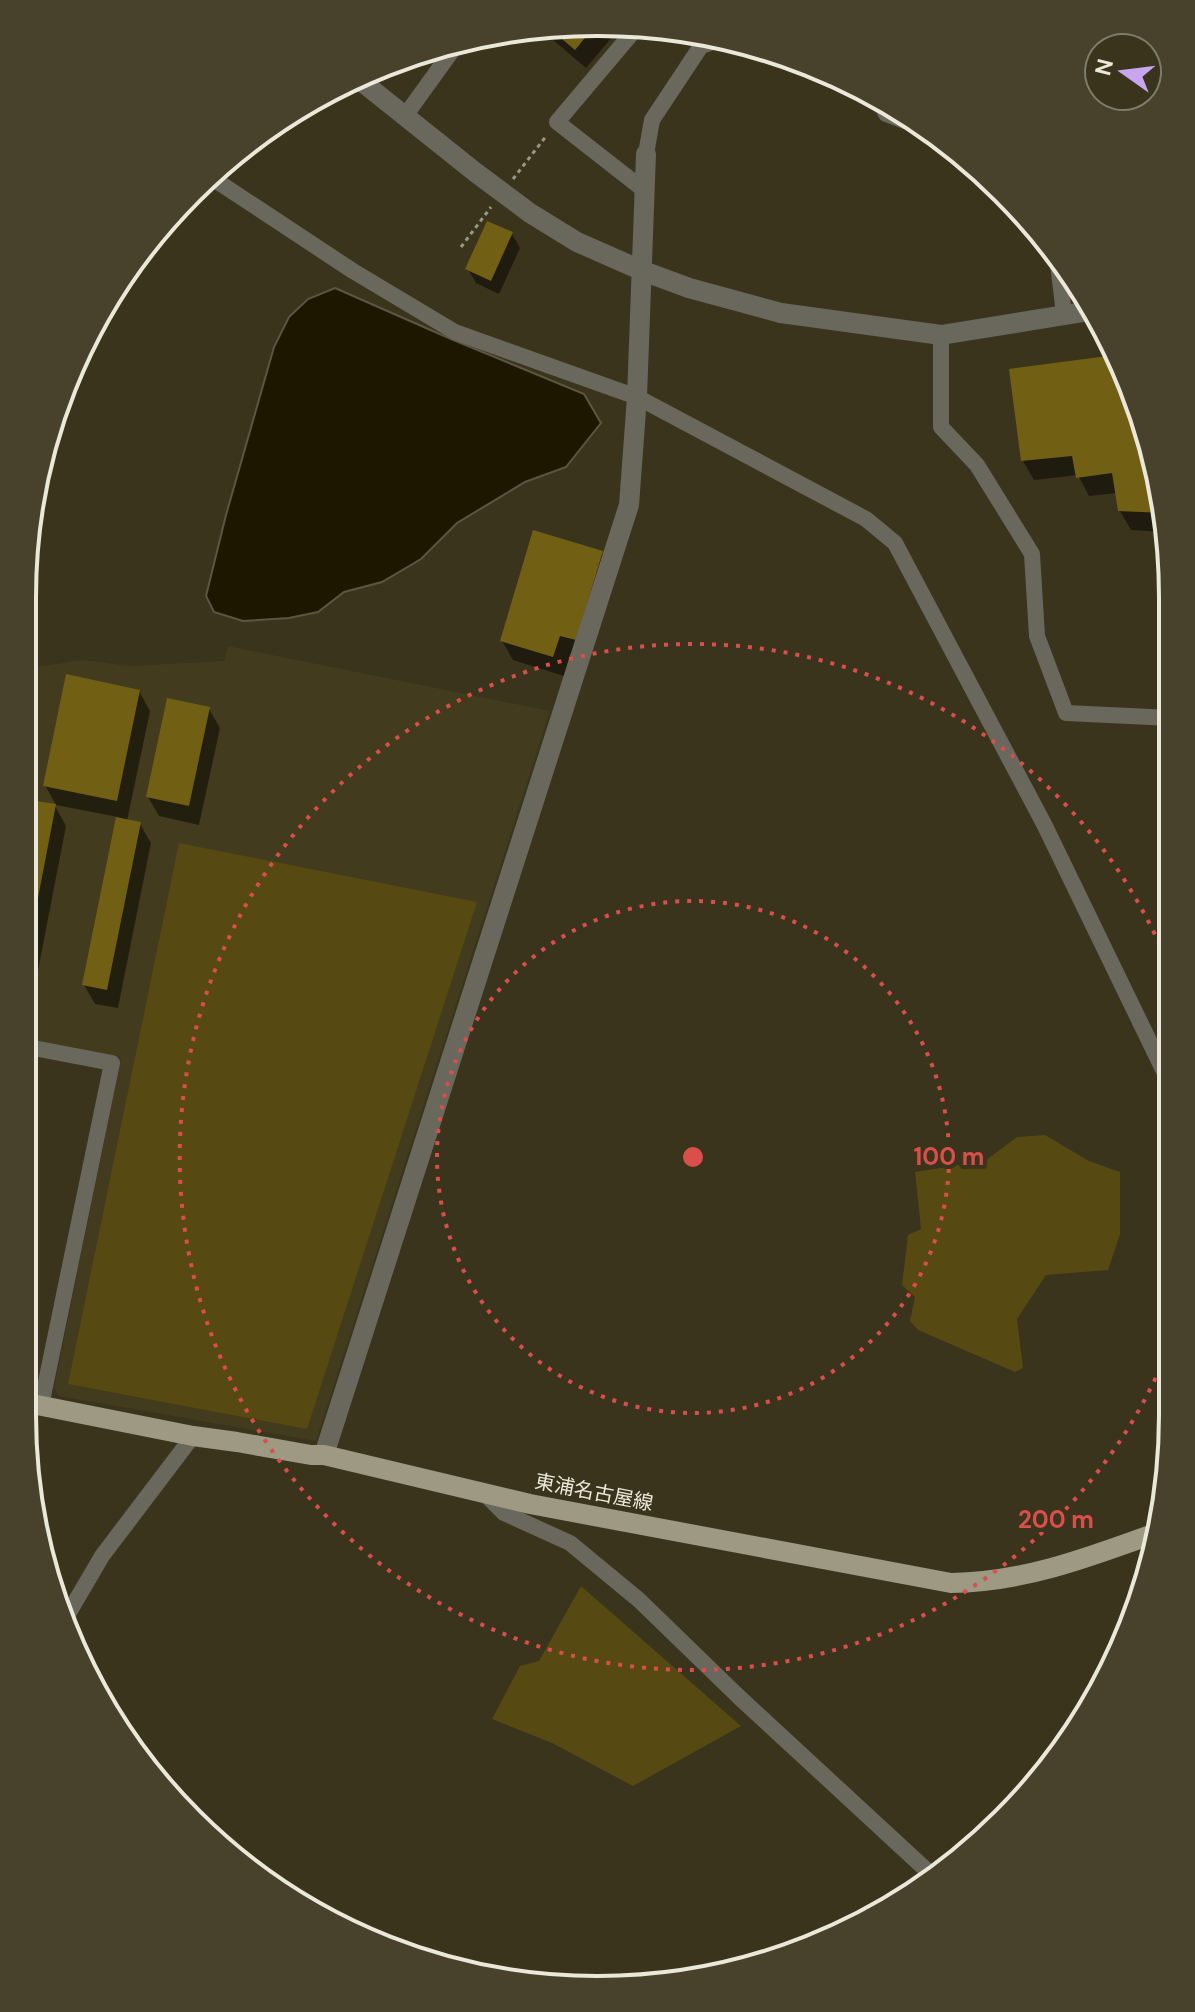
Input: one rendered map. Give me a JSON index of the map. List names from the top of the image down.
{
  "streets": {
    "main road": ["東浦名古屋線"]
  },
  "north": "left",
  "rings": ["100 m", "200 m"]
}
